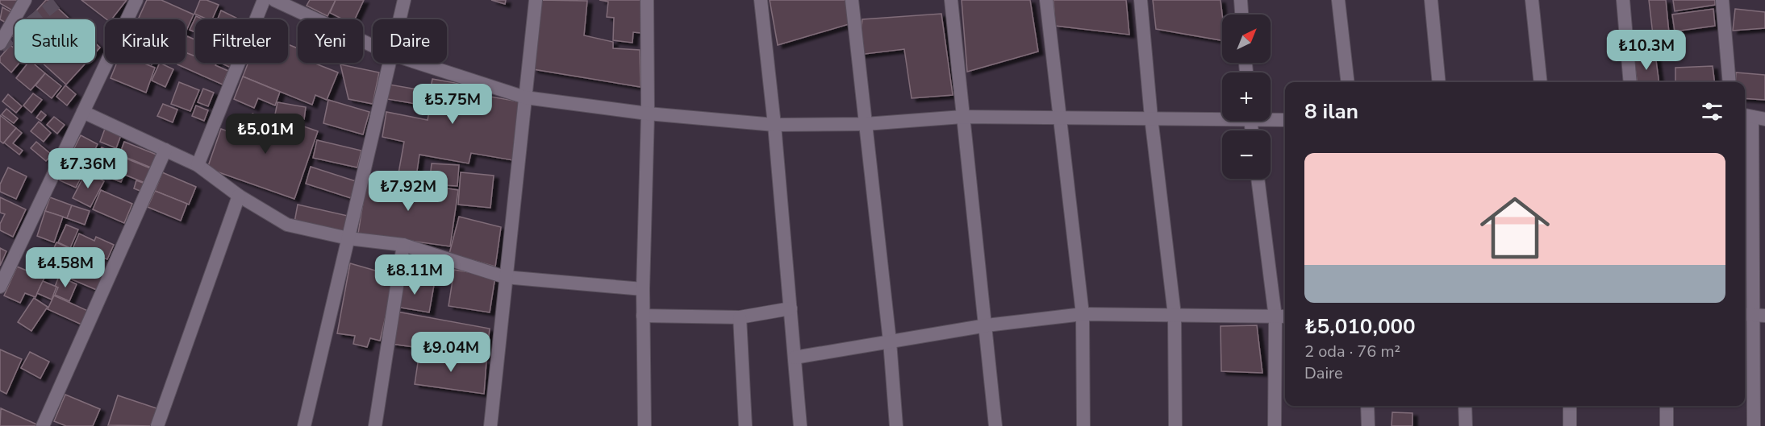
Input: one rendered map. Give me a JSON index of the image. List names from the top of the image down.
{
  "north": "top right",
  "page": {
    "map_buttons": ["+", "−"],
    "chip": [
      "Satılık",
      "Kiralık",
      "Filtreler",
      "Yeni",
      "Daire"
    ],
    "price": [
      "₺10.3M",
      "₺5.75M",
      "₺5.01M",
      "₺7.36M",
      "₺7.92M",
      "₺4.58M",
      "₺8.11M",
      "₺9.04M"
    ],
    "heading": "8 ilan",
    "list": [
      {
        "name": "₺5,010,000",
        "note": "2 oda · 76 m² · Daire"
      }
    ]
  }
}
